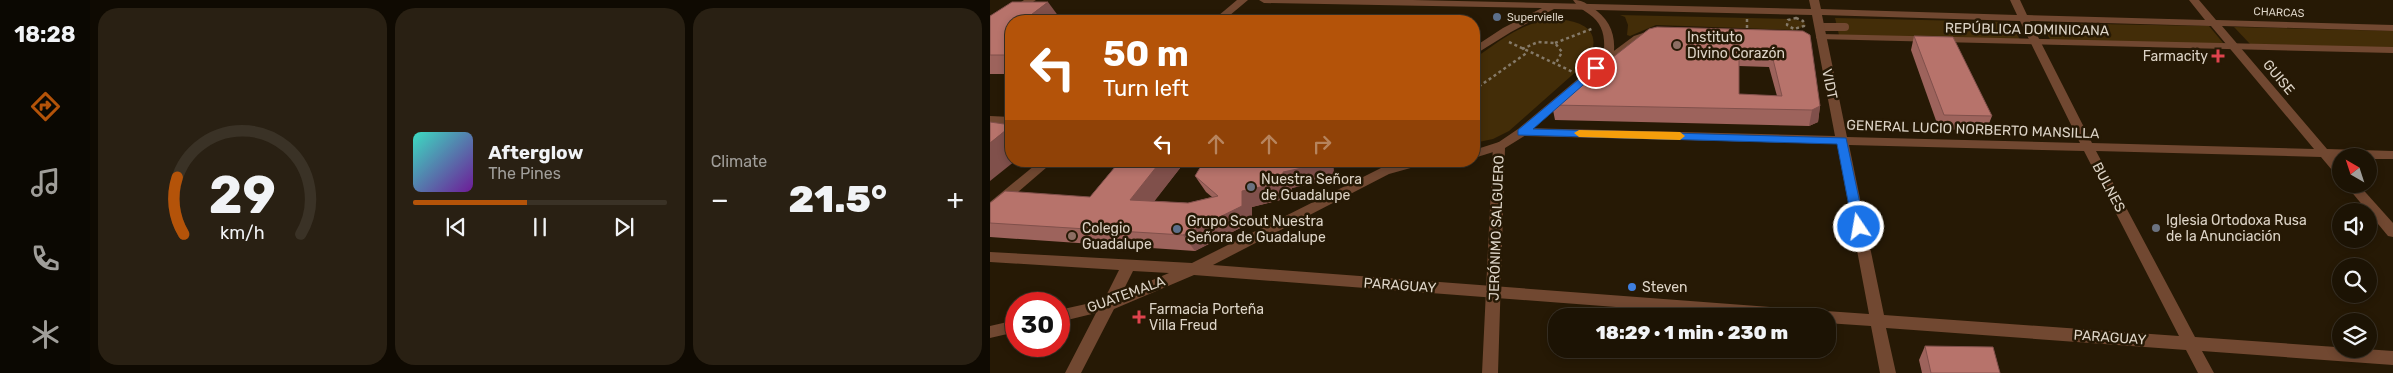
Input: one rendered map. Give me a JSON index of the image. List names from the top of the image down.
{
  "streets": {
    "street": [
      "CHARCAS",
      "REPÚBLICA DOMINICANA",
      "GUISE",
      "VIDT",
      "GENERAL LUCIO NORBERTO MANSILLA",
      "BULNES",
      "JERÓNIMO SALGUERO",
      "PARAGUAY",
      "GUATEMALA"
    ]
  },
  "crossings": [
    ["CHARCAS", "GUISE"],
    ["CHARCAS", "VIDT"],
    ["CHARCAS", "BULNES"],
    ["REPÚBLICA DOMINICANA", "GUISE"],
    ["REPÚBLICA DOMINICANA", "VIDT"],
    ["REPÚBLICA DOMINICANA", "BULNES"],
    ["GUISE", "GENERAL LUCIO NORBERTO MANSILLA"],
    ["VIDT", "GENERAL LUCIO NORBERTO MANSILLA"],
    ["VIDT", "PARAGUAY"],
    ["GENERAL LUCIO NORBERTO MANSILLA", "BULNES"],
    ["GENERAL LUCIO NORBERTO MANSILLA", "JERÓNIMO SALGUERO"],
    ["BULNES", "PARAGUAY"],
    ["JERÓNIMO SALGUERO", "PARAGUAY"],
    ["PARAGUAY", "GUATEMALA"]
  ],
  "places": {
    "other": [
      "Supervielle",
      "Instituto Divino Corazón",
      "Nuestra Señora de Guadalupe",
      "Iglesia Ortodoxa Rusa de la Anunciación",
      "Grupo Scout Nuestra Señora de Guadalupe",
      "Colegio Guadalupe",
      "Steven"
    ],
    "health": ["Farmacity", "Farmacia Porteña Villa Freud"]
  },
  "north": "top left",
  "page": {
    "tabs": "18:28",
    "tile": "Climate",
    "turn": ["50 m", "Turn left"],
    "song": ["Afterglow", "The Pines"],
    "heat": ["−", "21.5°", "+"],
    "limit": "30",
    "trip": "18:29 · 1 min · 230 m",
    "gauge": ["29", "km/h"]
  }
}
